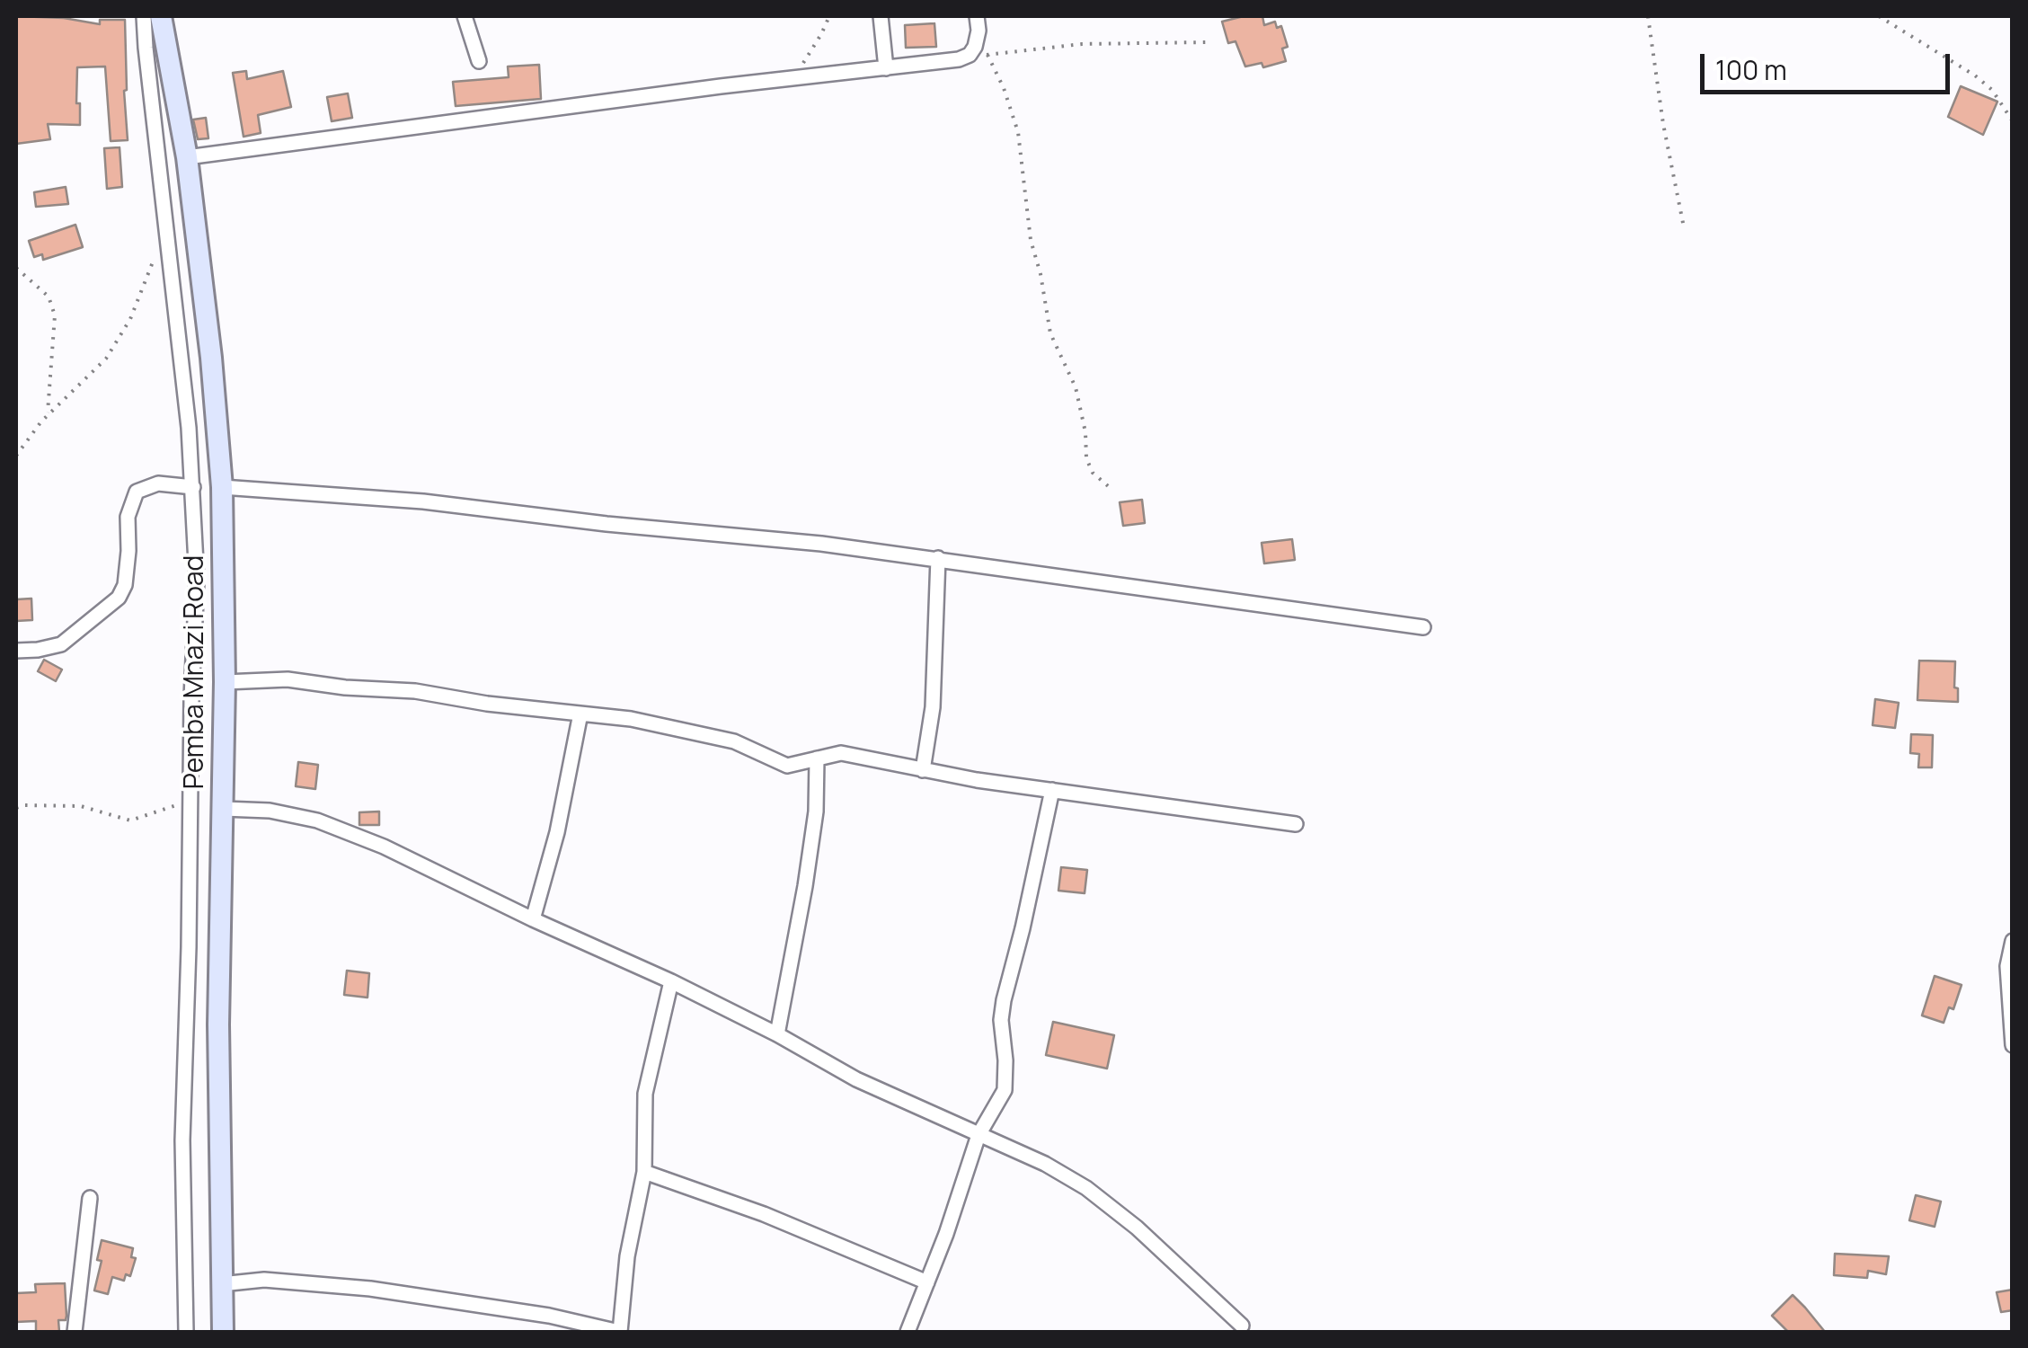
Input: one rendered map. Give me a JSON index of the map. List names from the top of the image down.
{
  "streets": {
    "main road": ["Pemba Mnazi Road"]
  },
  "scale_bar": "100 m"
}
